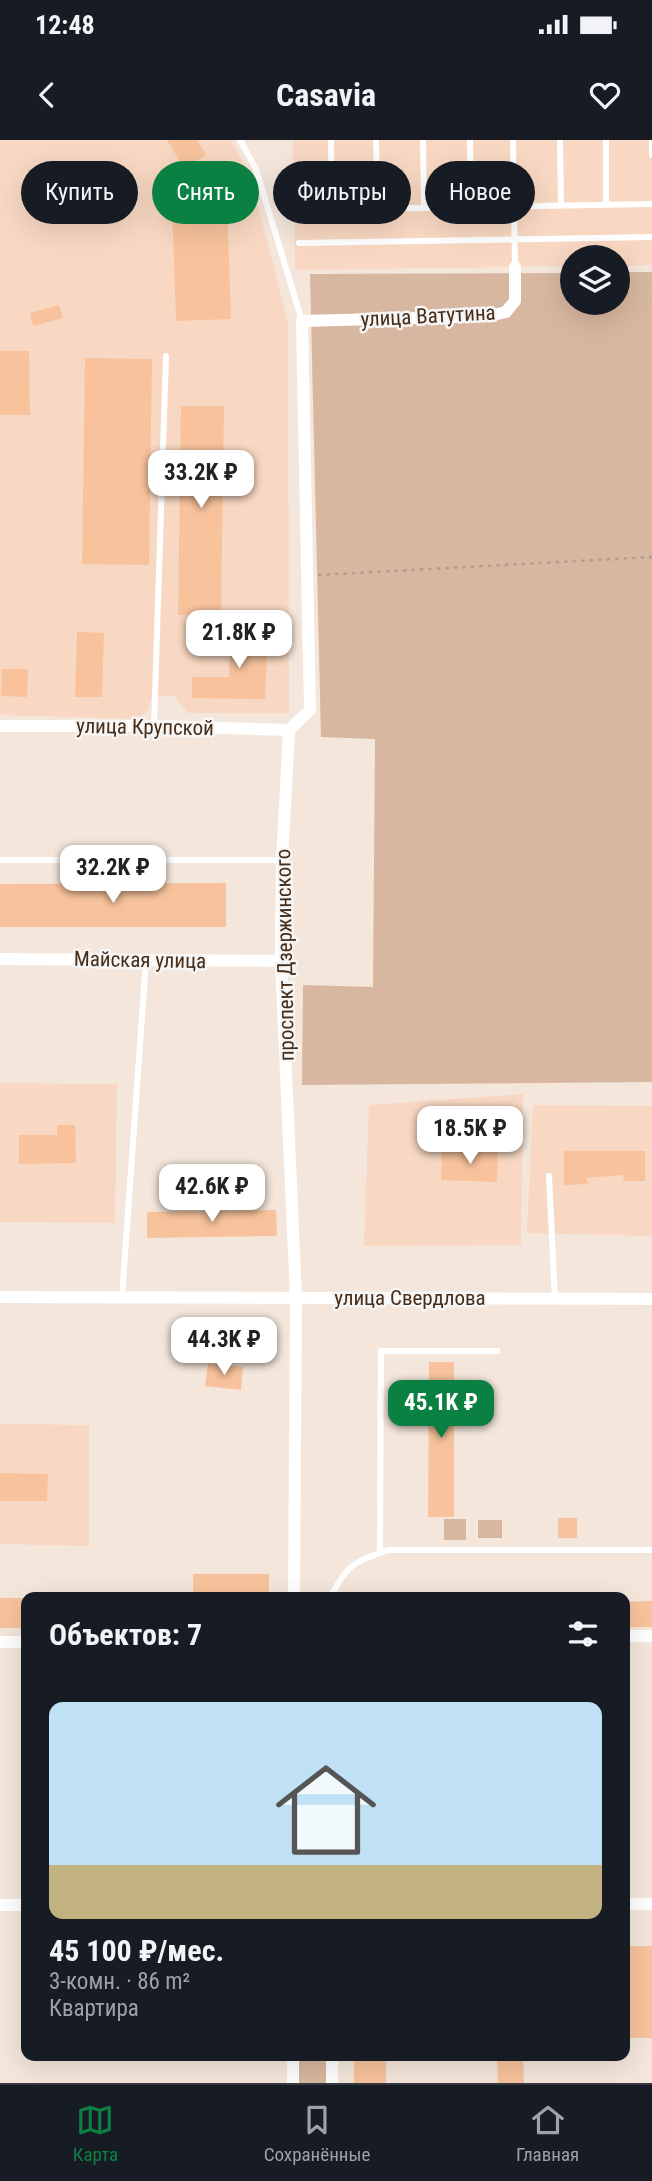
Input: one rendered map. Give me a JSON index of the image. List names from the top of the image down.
{
  "streets": {
    "street": [
      "улица Ватутина",
      "улица Крупской",
      "проспект Дзержинского",
      "Майская улица",
      "улица Свердлова"
    ]
  },
  "crossings": [
    ["улица Крупской", "проспект Дзержинского"],
    ["проспект Дзержинского", "Майская улица"],
    ["проспект Дзержинского", "улица Свердлова"]
  ],
  "page": {
    "status": "12:48",
    "header": "Casavia",
    "chip": [
      "Купить",
      "Снять",
      "Фильтры",
      "Новое"
    ],
    "price": [
      "33.2K ₽",
      "21.8K ₽",
      "32.2K ₽",
      "18.5K ₽",
      "42.6K ₽",
      "44.3K ₽",
      "45.1K ₽"
    ],
    "heading": "Объектов: 7",
    "list": [
      {
        "name": "45 100 ₽/мес.",
        "note": "3-комн. · 86 m² · Квартира"
      }
    ],
    "tabs": ["Карта", "Сохранённые", "Главная"]
  }
}
